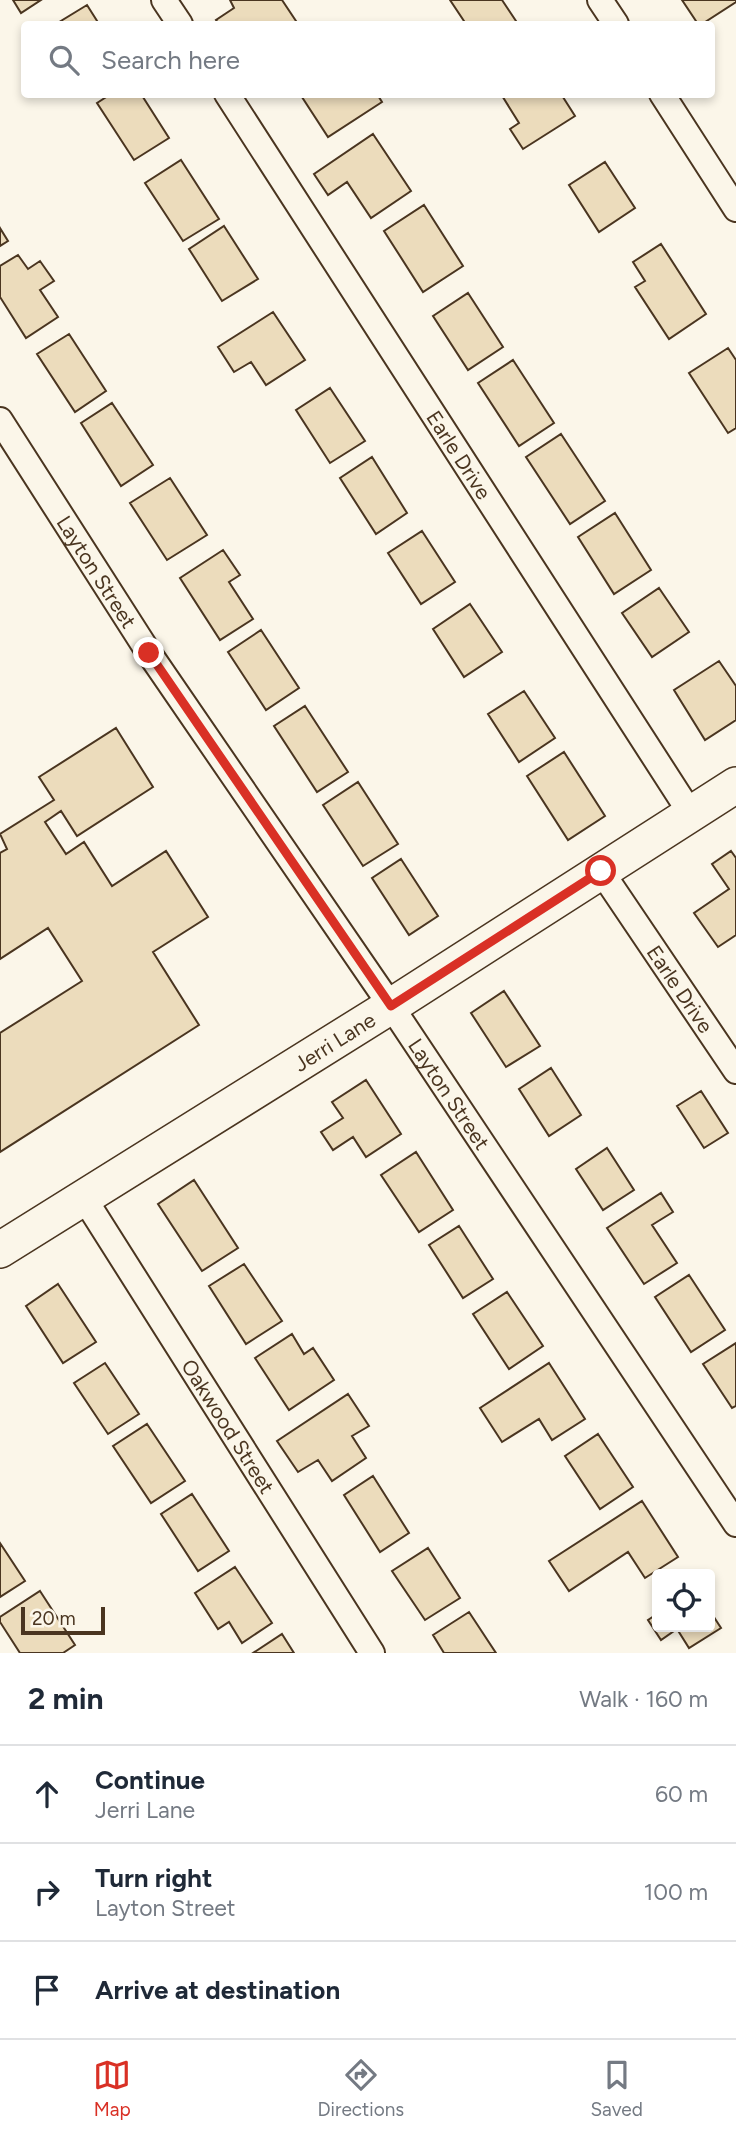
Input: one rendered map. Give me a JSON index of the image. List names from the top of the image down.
{
  "streets": {
    "street": [
      "Earle Drive",
      "Layton Street",
      "Jerri Lane",
      "Oakwood Street"
    ]
  },
  "crossings": [
    ["Earle Drive", "Jerri Lane"],
    ["Layton Street", "Jerri Lane"],
    ["Jerri Lane", "Oakwood Street"]
  ],
  "scale_bar": "20 m",
  "page": {
    "search": "Search here",
    "scale": "20 m",
    "heading": ["2 min", "Walk · 160 m"],
    "list": [
      ["Continue", "Jerri Lane", "60 m"],
      ["Turn right", "Layton Street", "100 m"],
      "Arrive at destination"
    ],
    "nav": ["Map", "Directions", "Saved"]
  }
}
